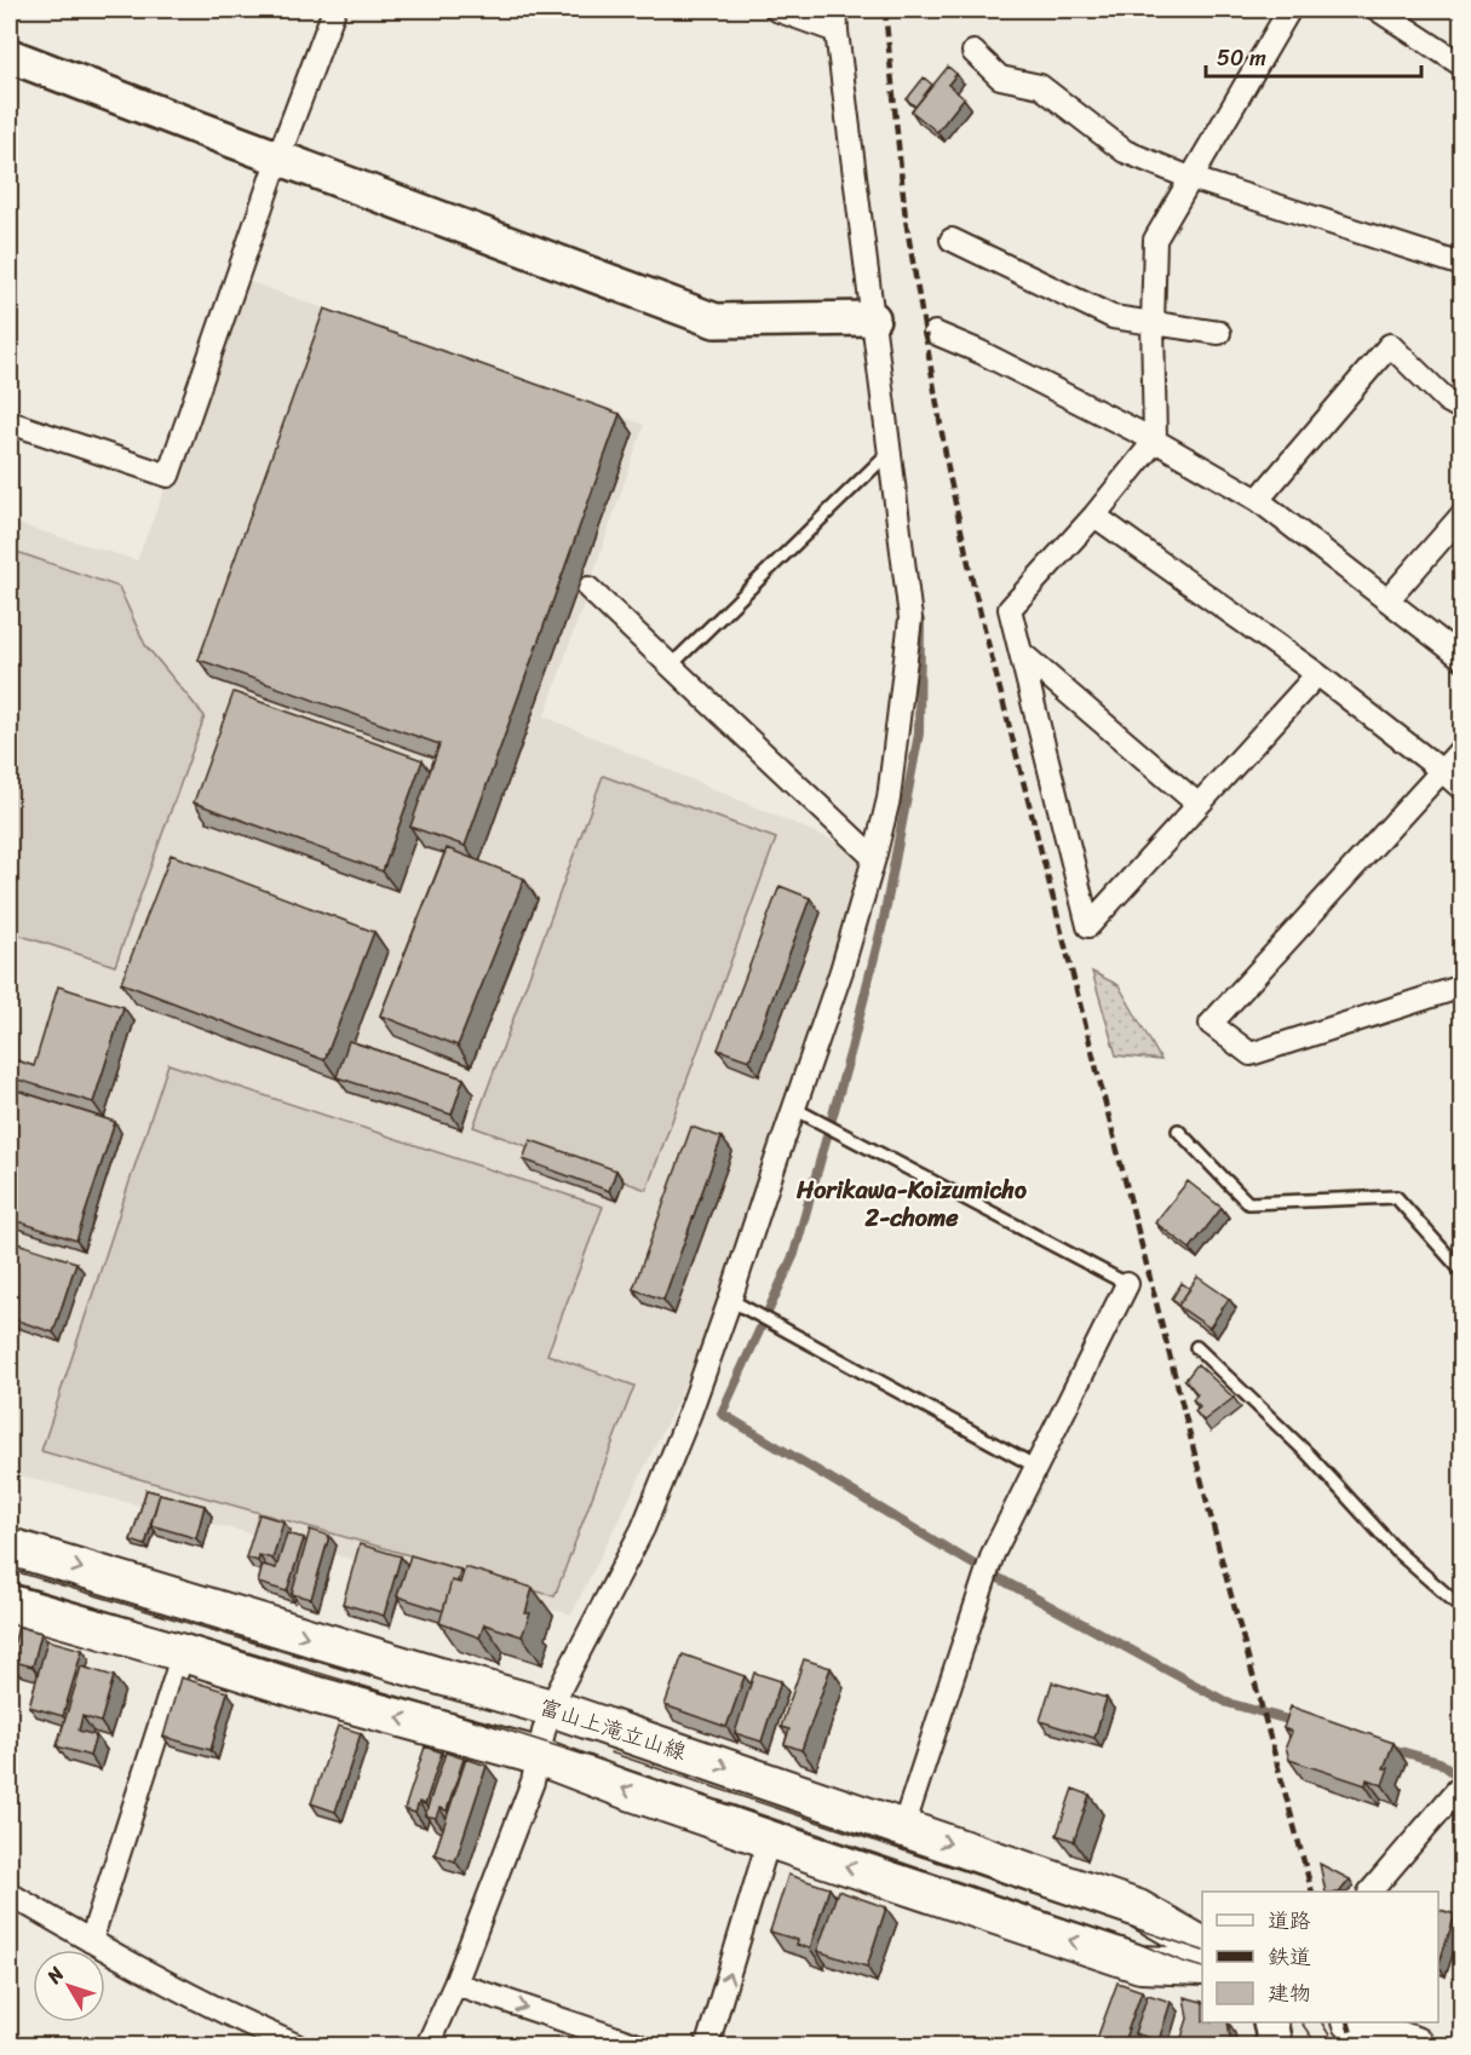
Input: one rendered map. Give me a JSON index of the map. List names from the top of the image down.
{
  "streets": {
    "main road": ["富山上滝立山線"]
  },
  "districts": ["Horikawa-Koizumicho 2-chome"],
  "legend": ["道路", "鉄道", "建物"],
  "scale_bar": "50 m",
  "north": "top left"
}
